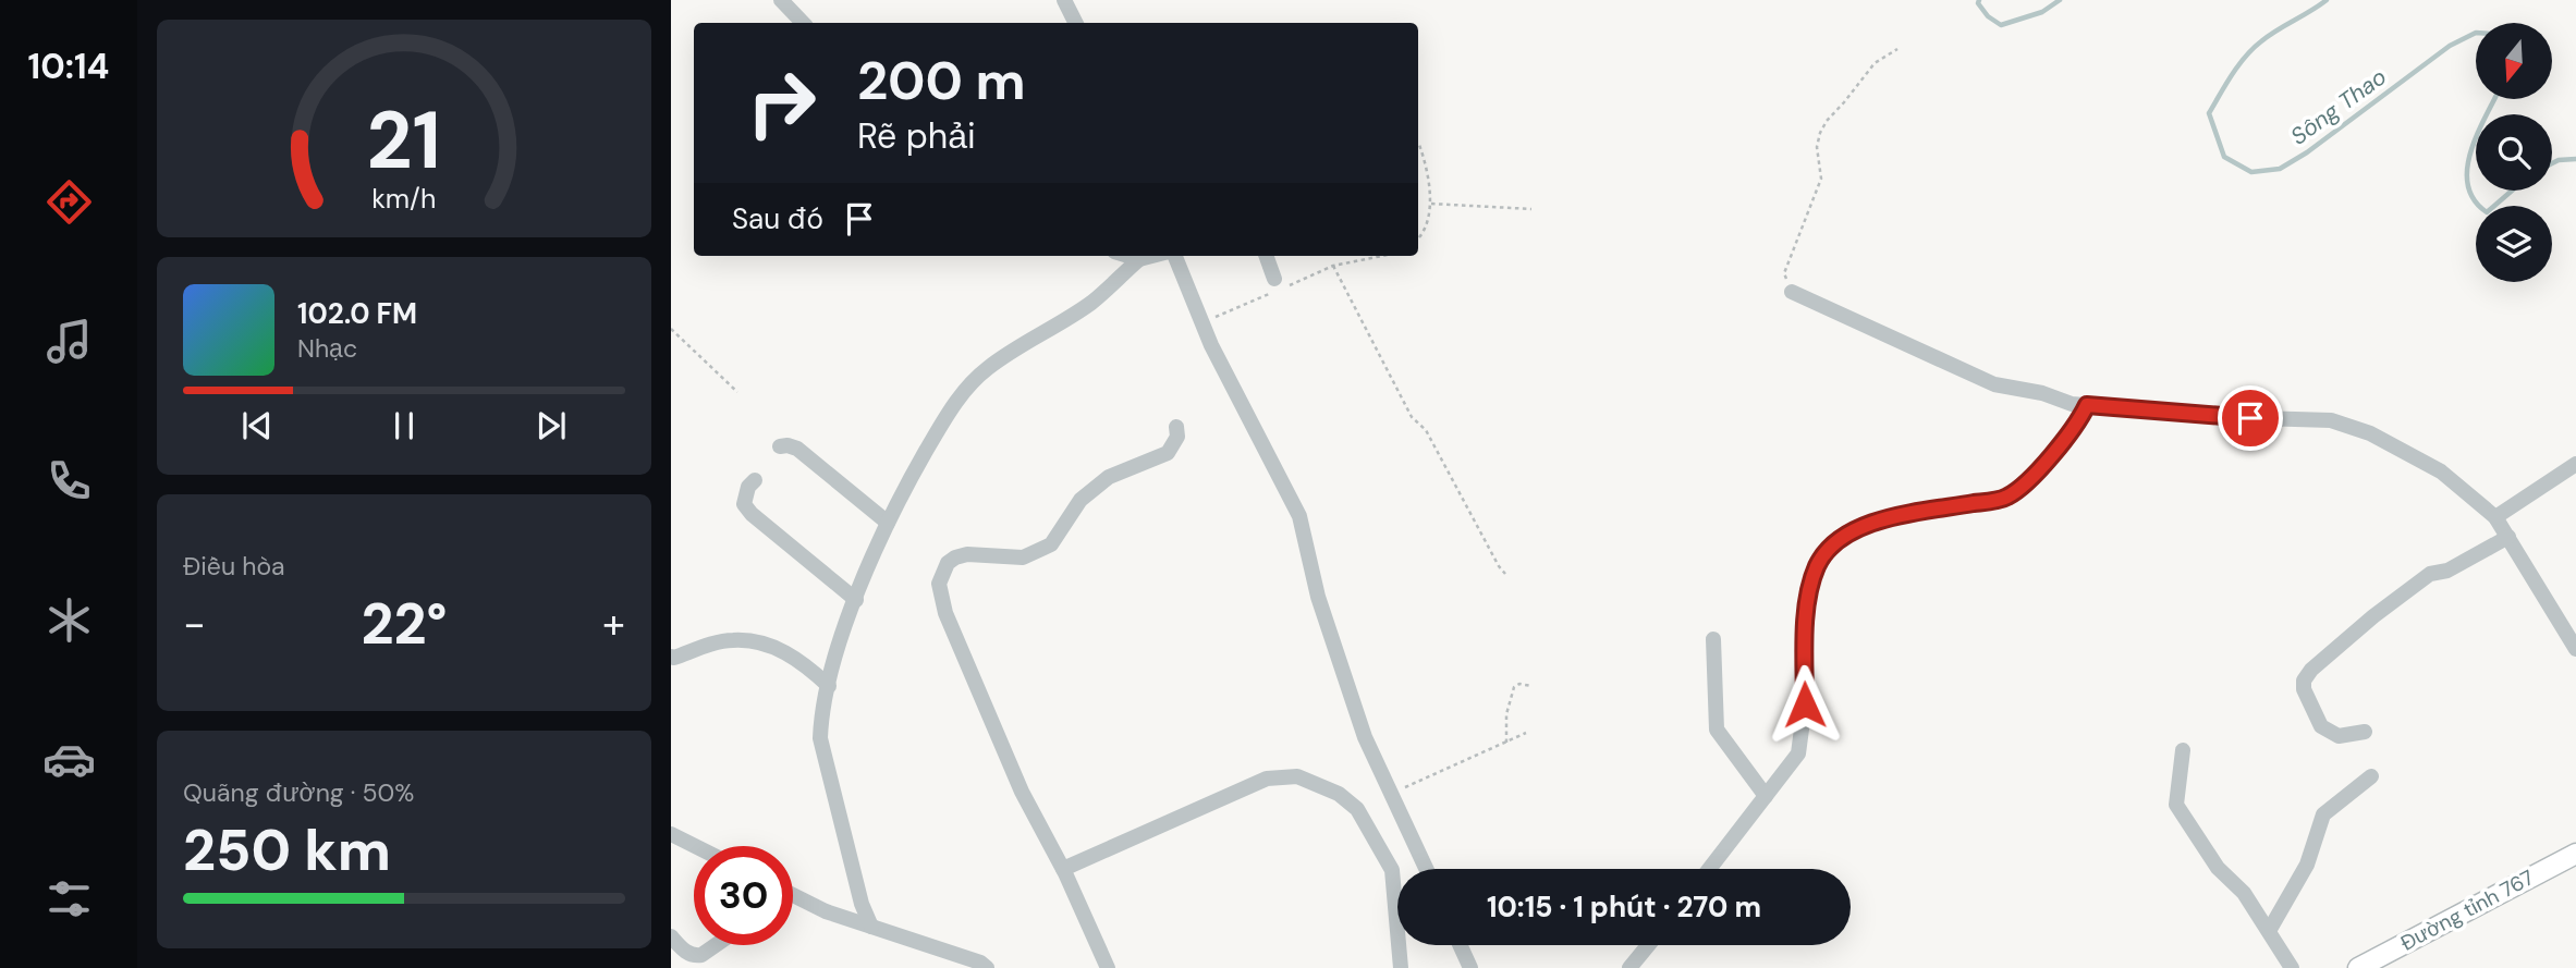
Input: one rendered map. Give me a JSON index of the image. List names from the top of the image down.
{
  "streets": {
    "main road": ["Đường tỉnh 767"]
  },
  "water": ["Sông Thao"],
  "north": "bottom",
  "page": {
    "tabs": "10:14",
    "turn": ["200 m", "Rẽ phải"],
    "then": "Sau đó",
    "song": ["102.0 FM", "Nhạc"],
    "tile": [
      "Điều hòa",
      ["Quãng đường · 50%", "250 km"]
    ],
    "heat": ["−", "22°", "+"],
    "limit": "30",
    "trip": "10:15 · 1 phút · 270 m",
    "gauge": ["21", "km/h"]
  }
}
